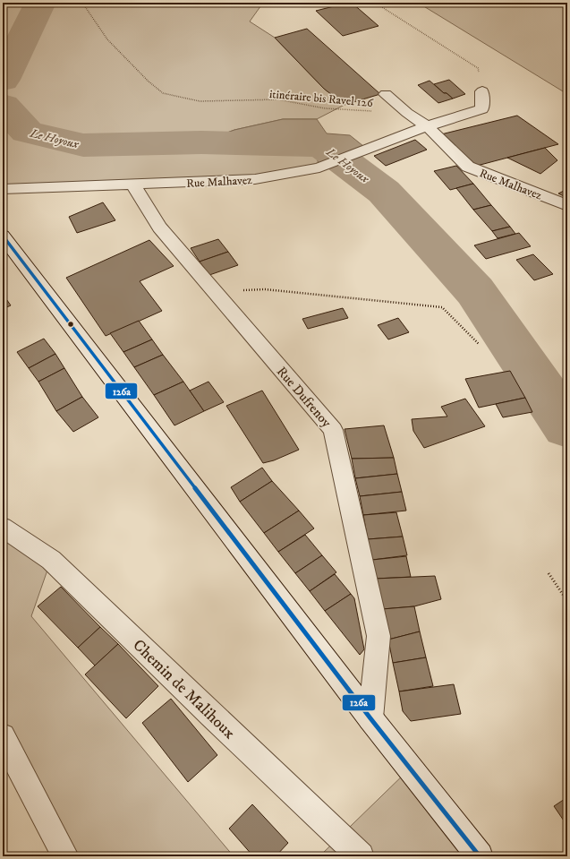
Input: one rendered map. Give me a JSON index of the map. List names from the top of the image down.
{
  "streets": {
    "street": ["Rue Malhavez", "Rue Dufrenoy", "Chemin de Malihoux"],
    "path": ["itinéraire bis Ravel 126"]
  },
  "crossings": [
    ["itinéraire bis Ravel 126", "Rue Malhavez"],
    ["Rue Malhavez", "Rue Dufrenoy"]
  ],
  "water": ["Le Hoyoux"],
  "lines": ["transit line 126a"]
}
